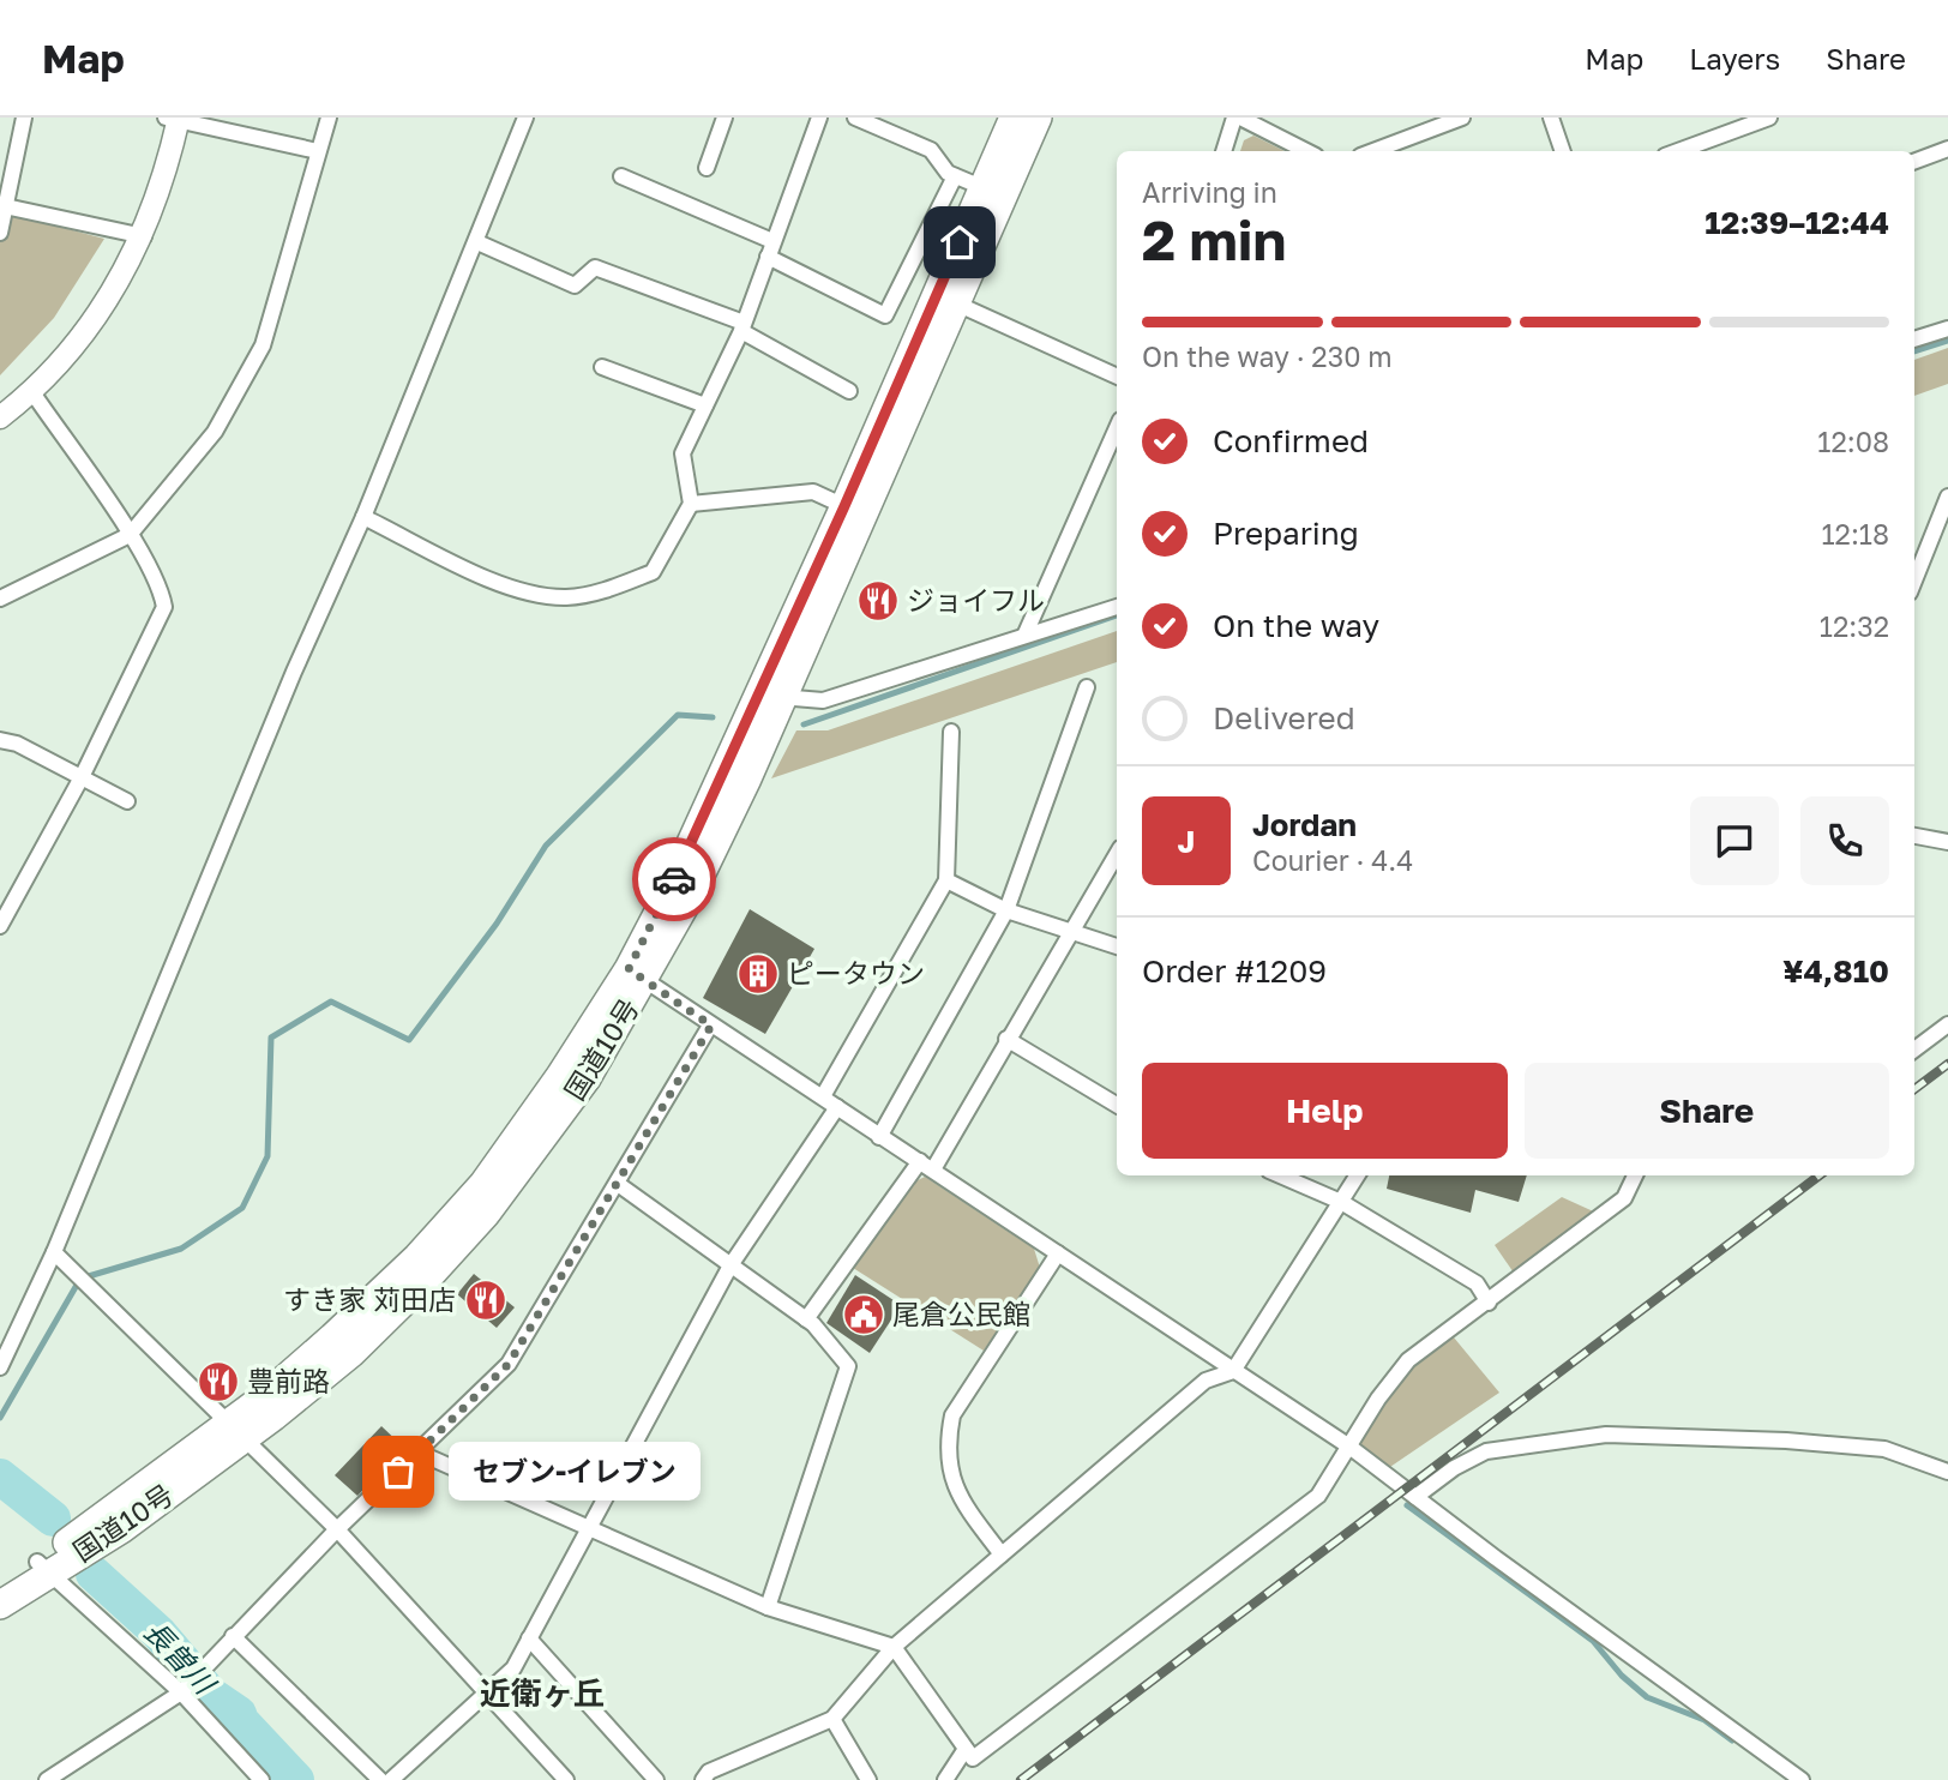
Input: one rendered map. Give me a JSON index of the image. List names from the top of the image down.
{
  "streets": {
    "highway": ["国道10号"]
  },
  "districts": ["近衛ヶ丘"],
  "water": ["長曽川"],
  "places": {
    "restaurant": ["ジョイフル", "すき家 苅田店", "豊前路"],
    "building": ["ピータウン"],
    "public building": ["尾倉公民館"],
    "other": ["セブン-イレブン"]
  },
  "page": {
    "header": "Map",
    "nav": ["Map", "Layers", "Share"],
    "heading": ["2 min", "Arriving in", "12:39–12:44"],
    "panel": [
      "Jordan",
      "Courier · 4.4",
      "Order #1209",
      "¥4,810"
    ],
    "bar": "On the way · 230 m",
    "list": [
      ["Confirmed", "12:08"],
      ["Preparing", "12:18"],
      ["On the way", "12:32"],
      "Delivered"
    ],
    "round": "J",
    "buttons": ["Help", "Share"],
    "bubble": "セブン-イレブン"
  }
}
